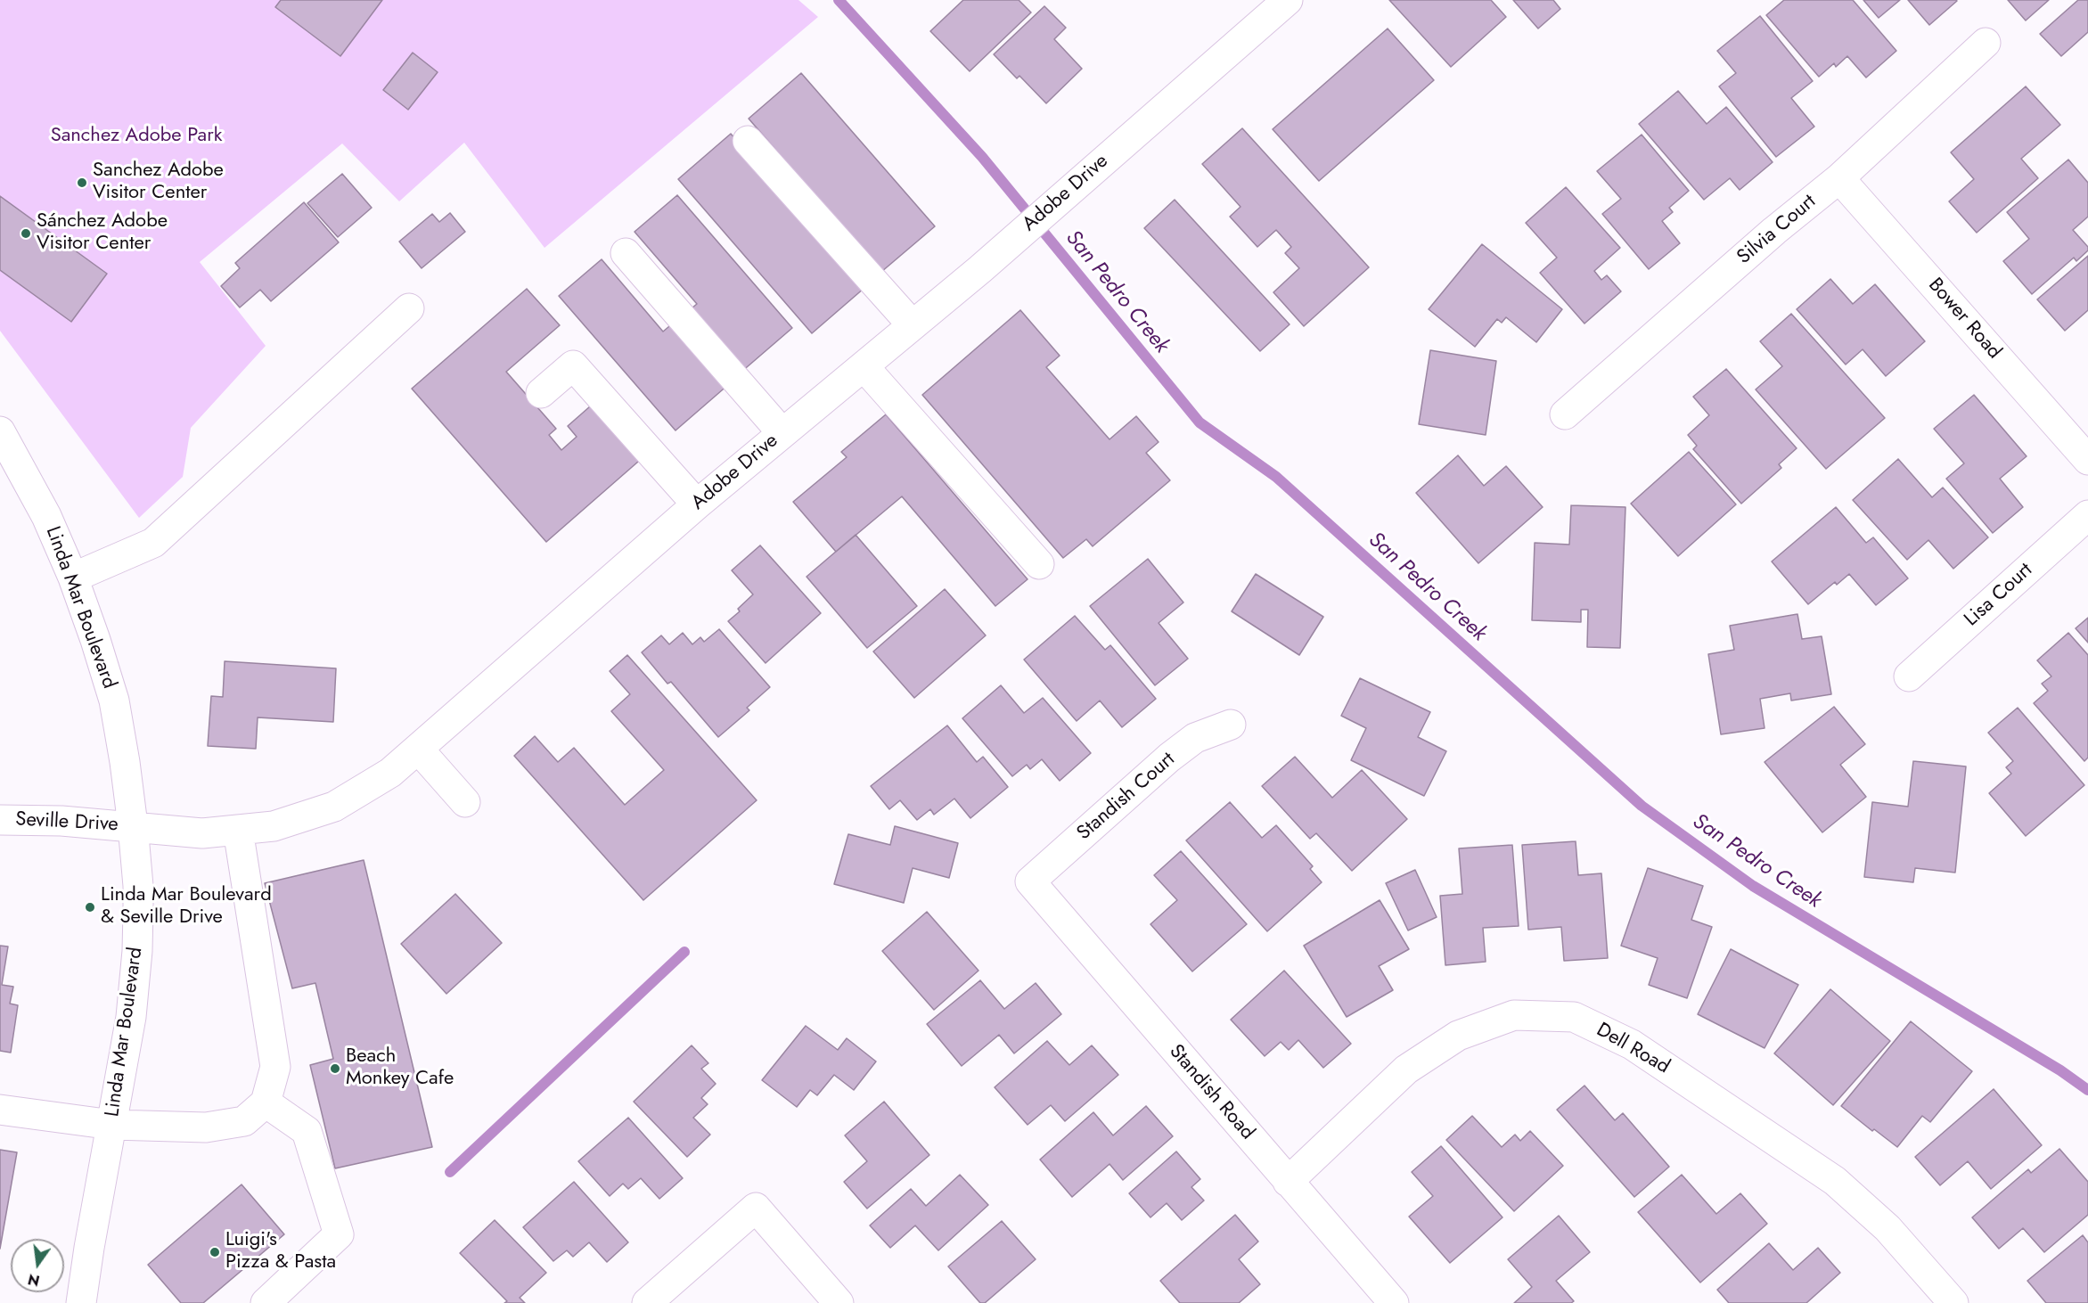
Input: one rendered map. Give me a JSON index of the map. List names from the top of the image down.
{
  "streets": {
    "street": [
      "Adobe Drive",
      "Silvia Court",
      "Bower Road",
      "Lisa Court",
      "Linda Mar Boulevard",
      "Standish Court",
      "Seville Drive",
      "Dell Road",
      "Standish Road"
    ]
  },
  "crossings": [
    ["Adobe Drive", "Linda Mar Boulevard"],
    ["Adobe Drive", "Seville Drive"],
    ["Silvia Court", "Bower Road"],
    ["Linda Mar Boulevard", "Seville Drive"],
    ["Standish Court", "Standish Road"],
    ["Dell Road", "Standish Road"]
  ],
  "water": ["San Pedro Creek"],
  "parks": ["Sanchez Adobe Park"],
  "places": [
    "Sanchez Adobe Visitor Center",
    "Sánchez Adobe Visitor Center",
    "Linda Mar Boulevard & Seville Drive",
    "Beach Monkey Cafe",
    "Luigi's Pizza & Pasta"
  ],
  "north": "bottom"
}
